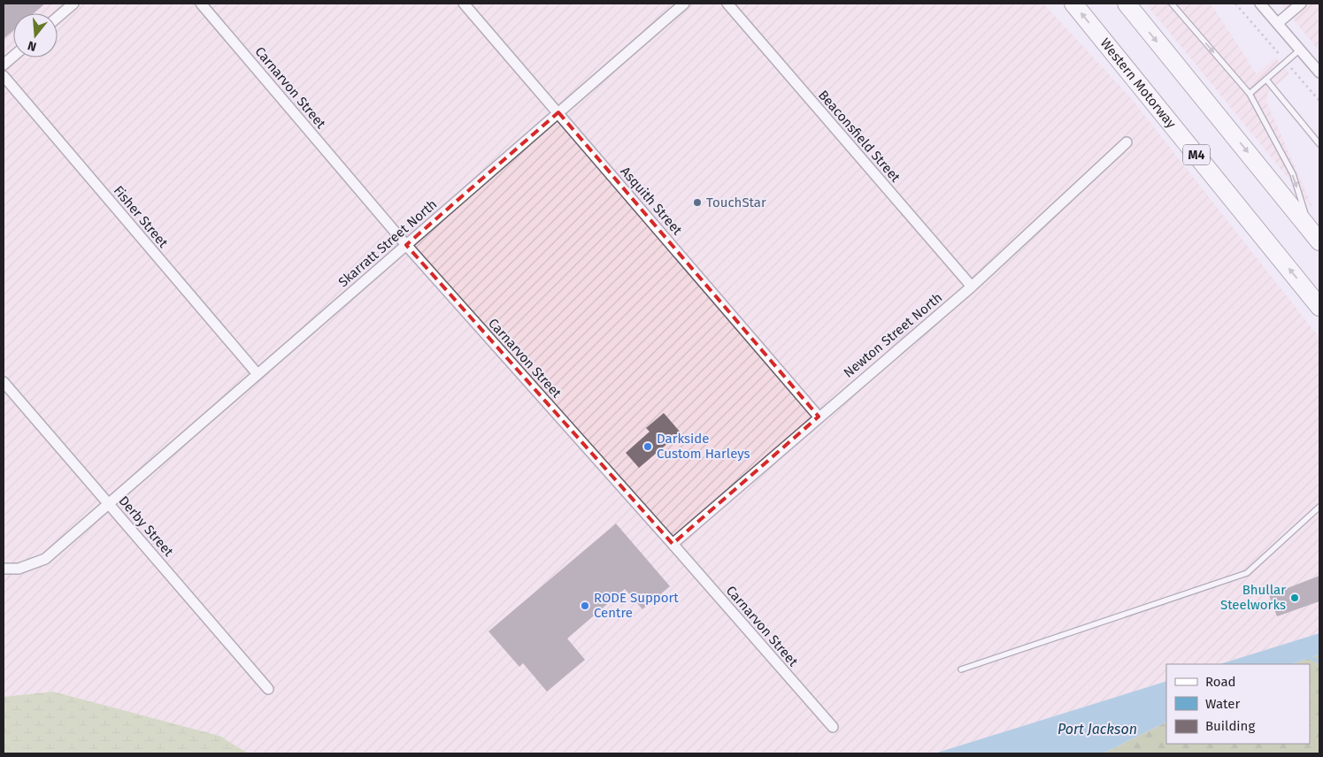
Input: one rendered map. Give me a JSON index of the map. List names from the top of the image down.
{
  "streets": {
    "highway": ["Western Motorway", "M4"],
    "street": [
      "Carnarvon Street",
      "Beaconsfield Street",
      "Asquith Street",
      "Fisher Street",
      "Skarratt Street North",
      "Newton Street North",
      "Derby Street"
    ]
  },
  "crossings": [
    ["Carnarvon Street", "Skarratt Street North"],
    ["Carnarvon Street", "Newton Street North"],
    ["Beaconsfield Street", "Newton Street North"],
    ["Asquith Street", "Skarratt Street North"],
    ["Asquith Street", "Newton Street North"],
    ["Fisher Street", "Skarratt Street North"],
    ["Skarratt Street North", "Derby Street"]
  ],
  "water": ["Port Jackson"],
  "places": [
    "TouchStar",
    "Darkside Custom Harleys",
    "Bhullar Steelworks",
    "RODE Support Centre"
  ],
  "legend": ["Road", "Water", "Building"],
  "north": "bottom"
}
